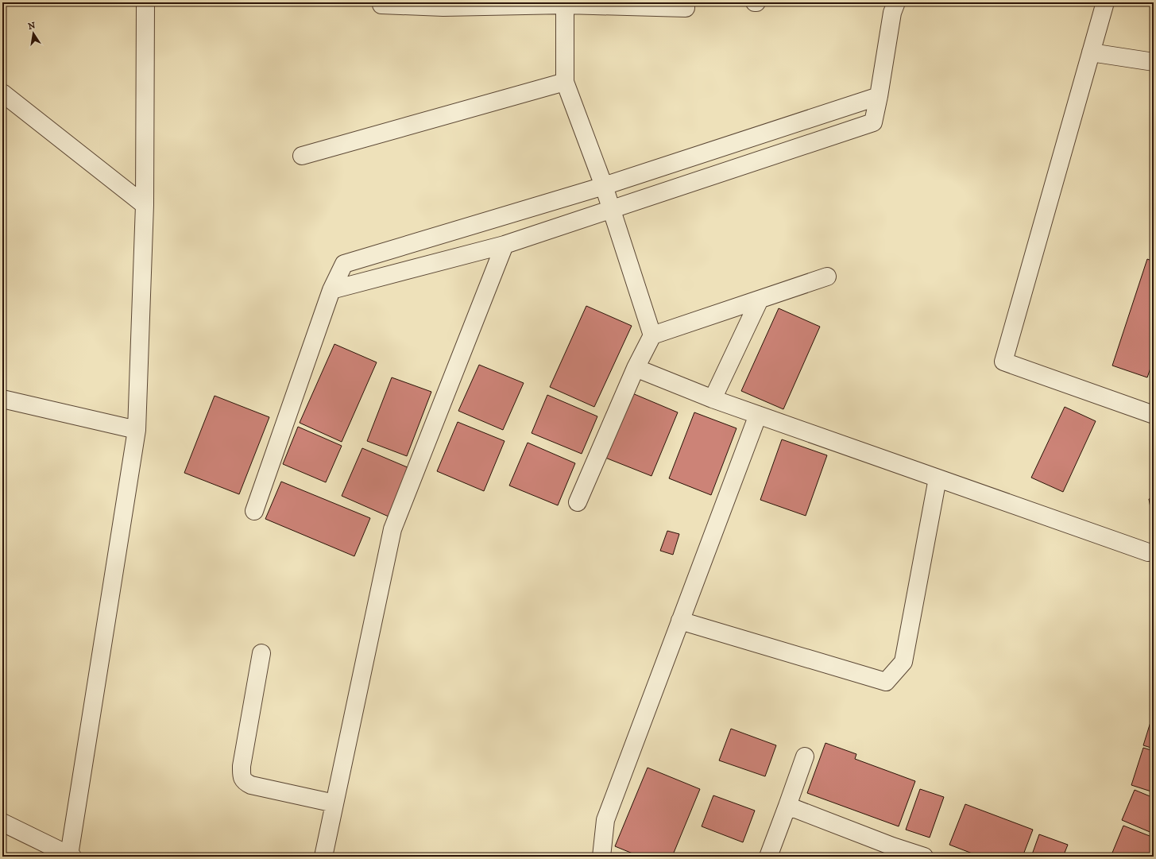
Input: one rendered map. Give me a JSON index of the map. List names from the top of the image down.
{
  "north": "top"
}
